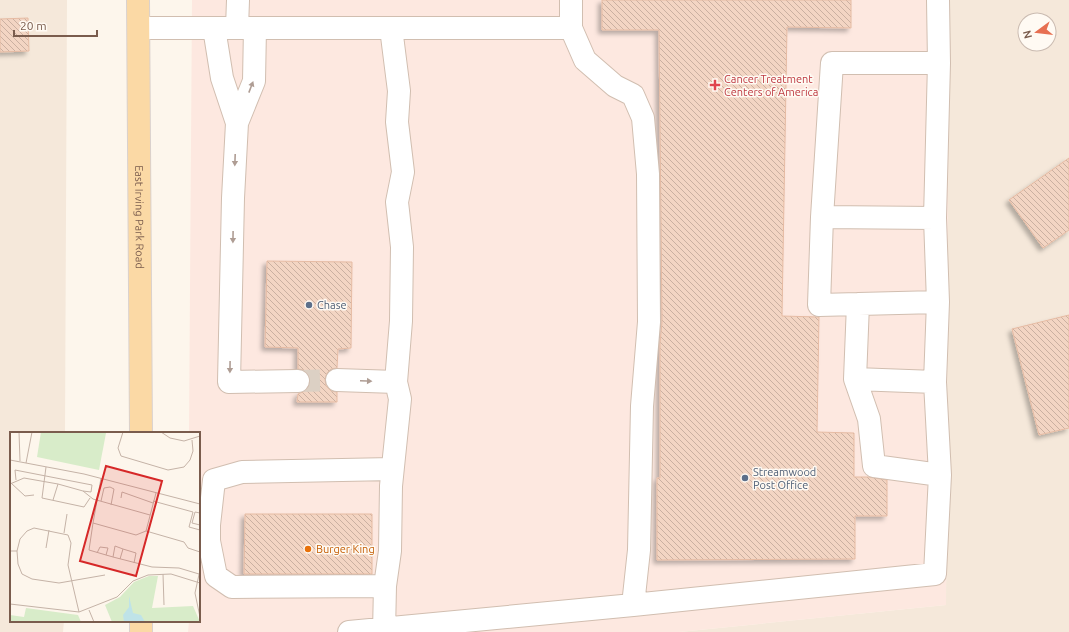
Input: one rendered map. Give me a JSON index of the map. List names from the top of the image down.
{
  "streets": {
    "main road": ["East Irving Park Road"]
  },
  "places": {
    "health": ["Cancer Treatment Centers of America"],
    "other": ["Chase", "Streamwood Post Office", "Burger King"]
  },
  "scale_bar": "20 m",
  "north": "left"
}
